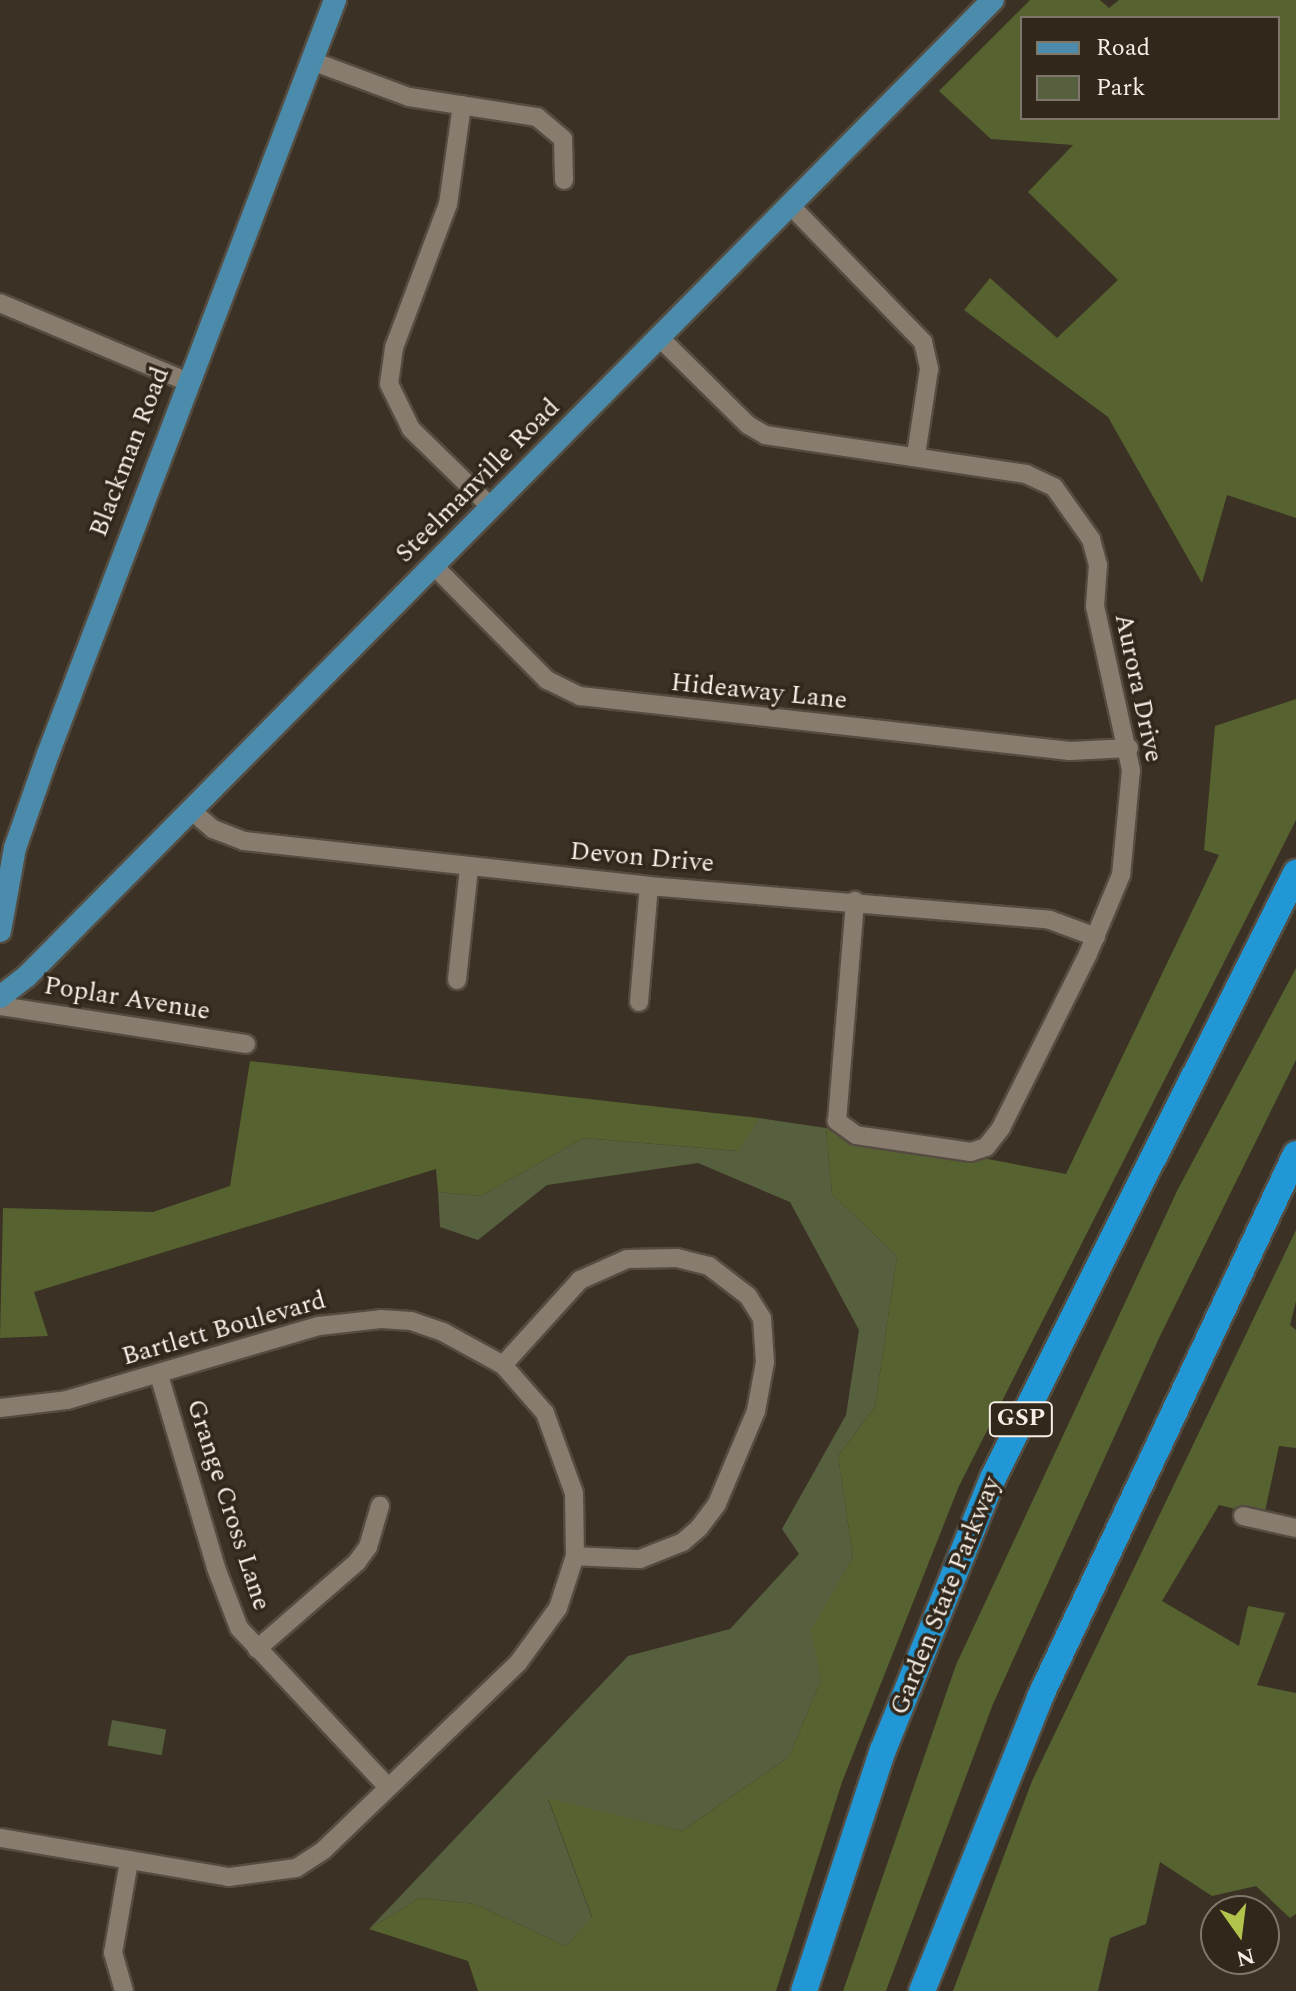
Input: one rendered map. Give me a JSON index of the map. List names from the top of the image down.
{
  "streets": {
    "highway": ["GSP", "Garden State Parkway"],
    "main road": ["Blackman Road", "Steelmanville Road"],
    "street": [
      "Aurora Drive",
      "Hideaway Lane",
      "Devon Drive",
      "Poplar Avenue",
      "Bartlett Boulevard",
      "Grange Cross Lane"
    ]
  },
  "crossings": [
    ["Steelmanville Road", "Aurora Drive"],
    ["Steelmanville Road", "Hideaway Lane"],
    ["Steelmanville Road", "Devon Drive"],
    ["Aurora Drive", "Hideaway Lane"],
    ["Aurora Drive", "Devon Drive"],
    ["Bartlett Boulevard", "Grange Cross Lane"]
  ],
  "legend": ["Road", "Park"],
  "north": "bottom"
}
